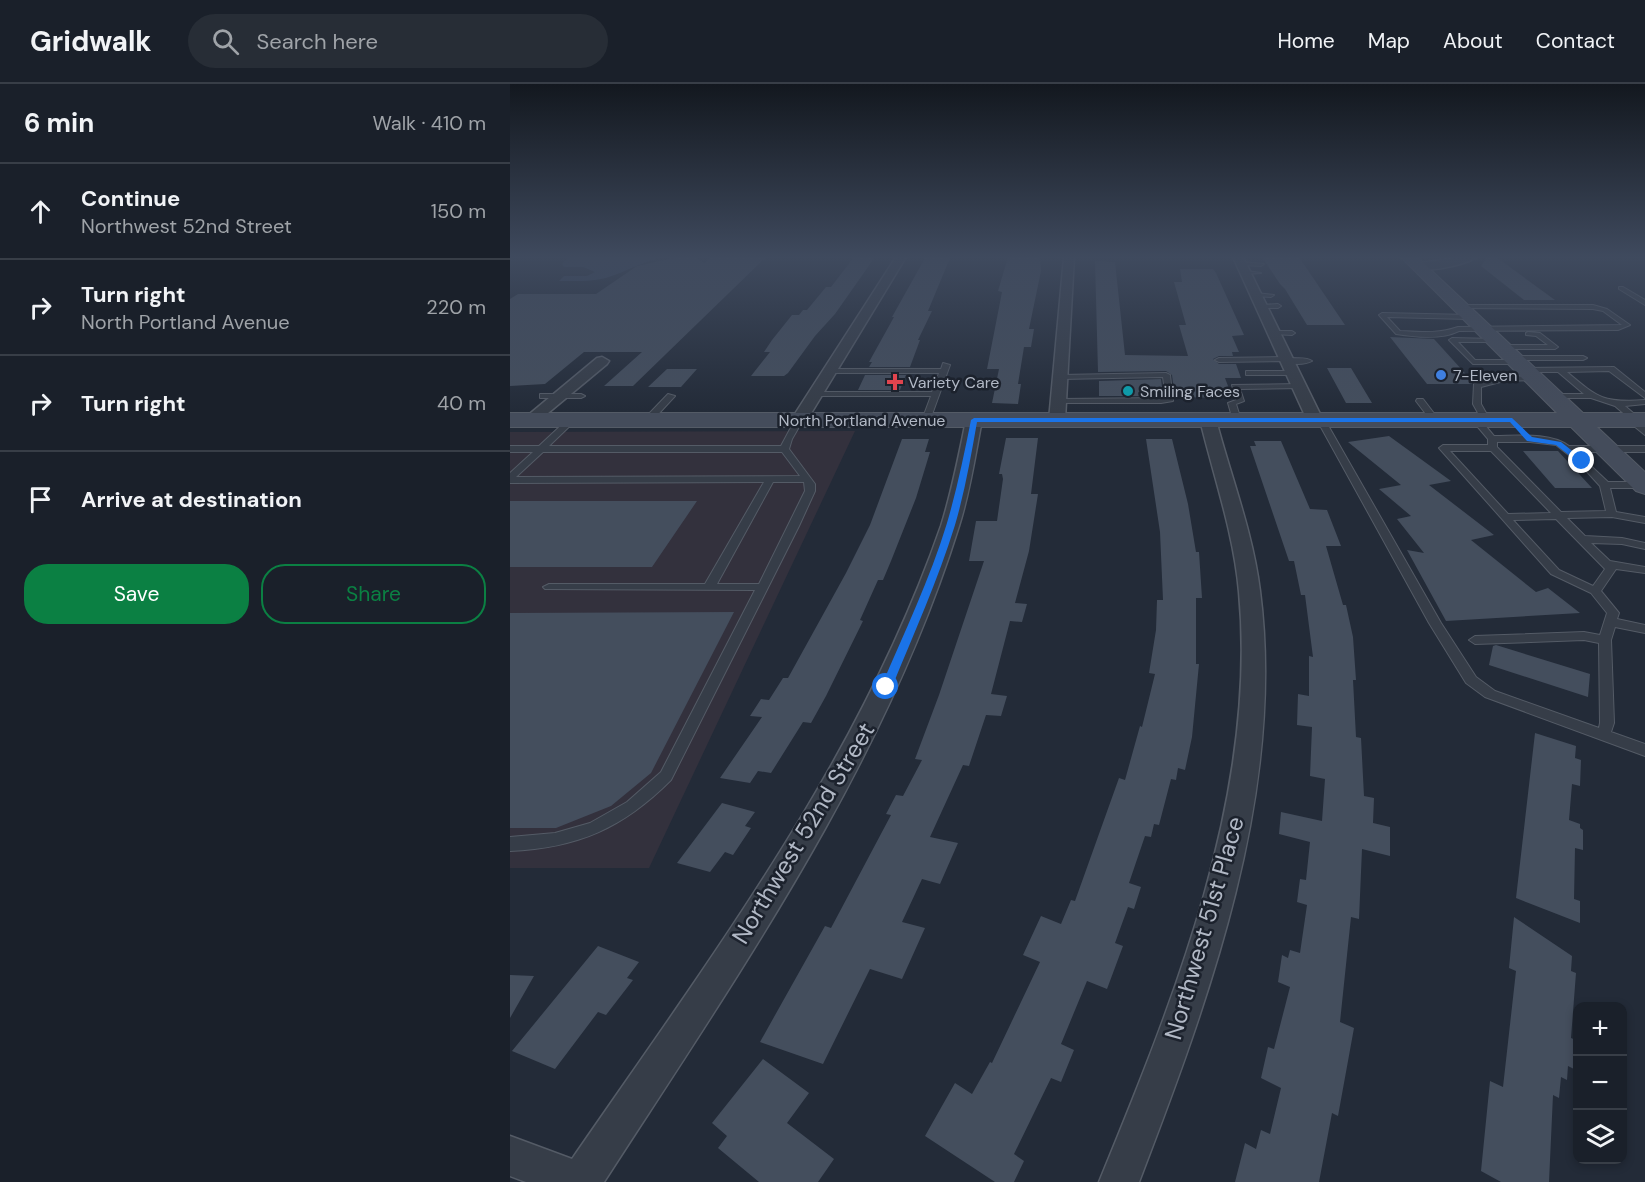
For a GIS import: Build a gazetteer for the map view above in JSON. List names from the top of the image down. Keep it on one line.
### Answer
{"streets":{"main road":["North Portland Avenue"],"street":["Northwest 52nd Street","Northwest 51st Place"]},"crossings":[["North Portland Avenue","Northwest 52nd Street"],["North Portland Avenue","Northwest 51st Place"]],"places":{"other":["7-Eleven","Smiling Faces"],"health":["Variety Care"]},"page":{"header":"Gridwalk","search":"Search here","nav":["Home","Map","About","Contact"],"heading":["6 min","Walk · 410 m"],"list":[["Continue","Northwest 52nd Street","150 m"],["Turn right","North Portland Avenue","220 m"],["Turn right","40 m"],"Arrive at destination"],"buttons":["Save","Share"],"map_buttons":["+","−"]}}
